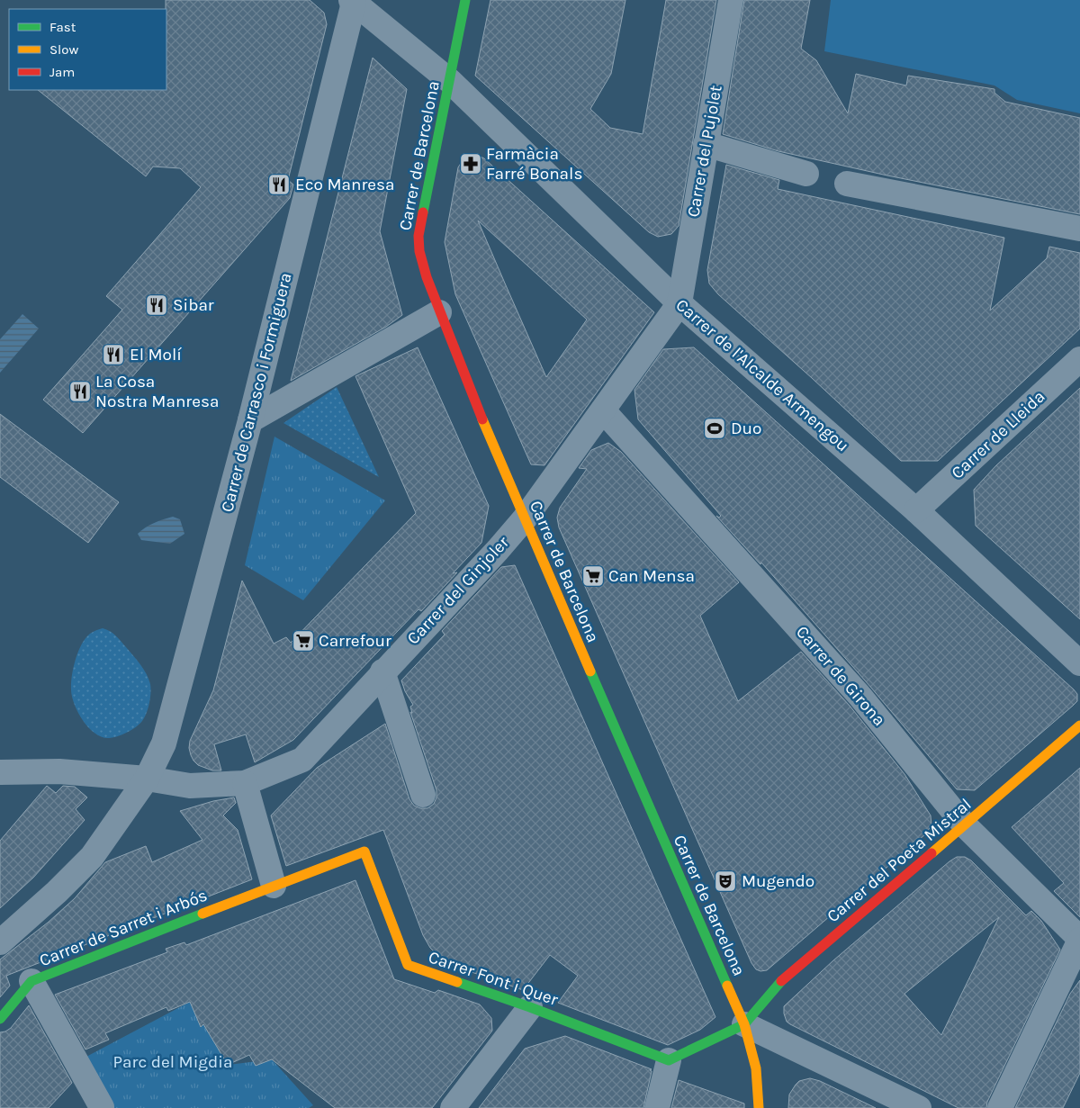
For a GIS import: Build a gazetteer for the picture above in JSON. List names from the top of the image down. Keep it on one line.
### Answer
{"streets":{"street":["Carrer del Pujolet","Carrer de Barcelona","Carrer de l'Alcalde Armengou","Carrer de Carrasco i Formiguera","Carrer de Lleida","Carrer del Ginjoler","Carrer de Girona","Carrer del Poeta Mistral","Carrer de Sarret i Arbós","Carrer Font i Quer"]},"crossings":[["Carrer del Pujolet","Carrer de l'Alcalde Armengou"],["Carrer del Pujolet","Carrer del Ginjoler"],["Carrer de Barcelona","Carrer de l'Alcalde Armengou"],["Carrer de Barcelona","Carrer del Ginjoler"],["Carrer de Barcelona","Carrer del Poeta Mistral"],["Carrer de l'Alcalde Armengou","Carrer de Carrasco i Formiguera"],["Carrer de l'Alcalde Armengou","Carrer de Lleida"],["Carrer de l'Alcalde Armengou","Carrer del Ginjoler"],["Carrer de Carrasco i Formiguera","Carrer del Ginjoler"],["Carrer del Ginjoler","Carrer de Girona"],["Carrer de Girona","Carrer del Poeta Mistral"],["Carrer de Sarret i Arbós","Carrer Font i Quer"]],"parks":["Parc del Migdia"],"places":{"pharmacy":["Farmàcia Farré Bonals"],"restaurant":["Eco Manresa","Sibar","El Molí","La Cosa Nostra Manresa"],"sports":["Duo"],"supermarket":["Can Mensa","Carrefour"],"theatre":["Mugendo"]},"legend":["Fast","Slow","Jam"]}
